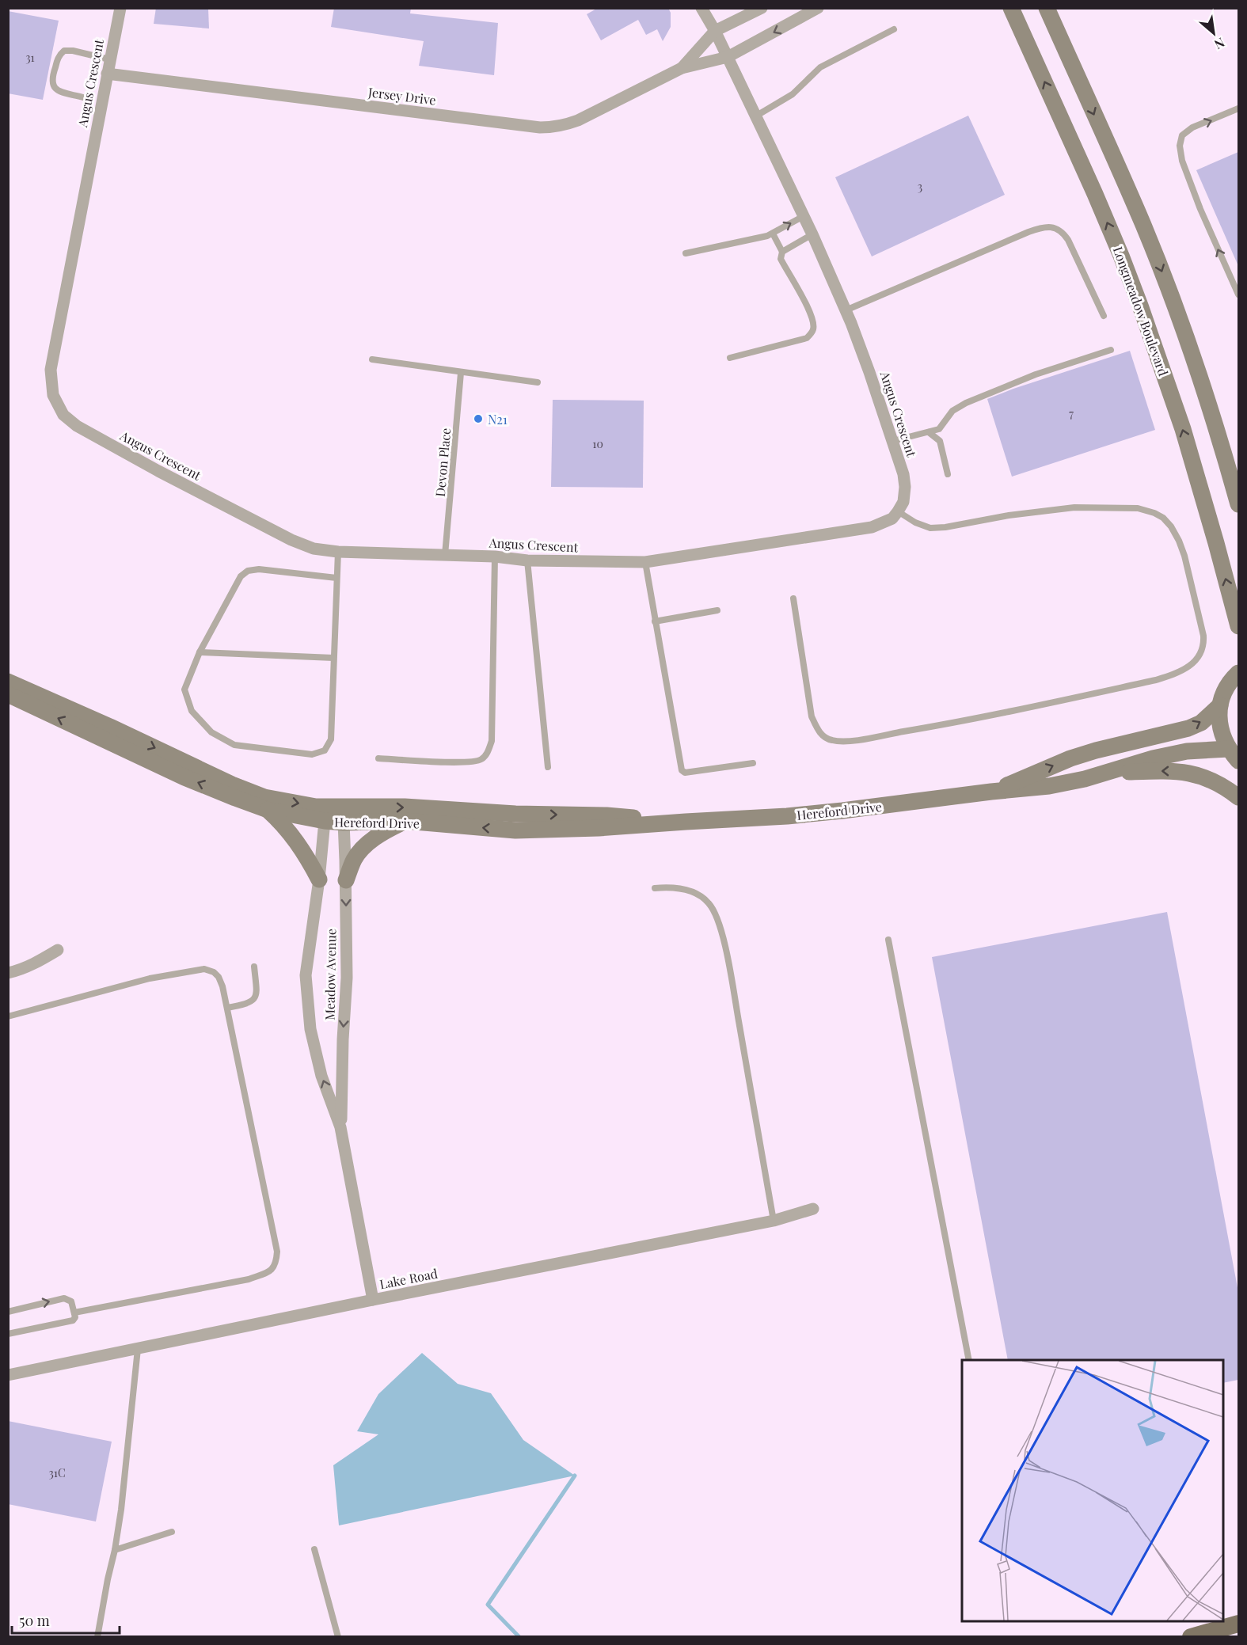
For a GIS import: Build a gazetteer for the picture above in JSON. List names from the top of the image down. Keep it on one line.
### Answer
{"streets":{"street":["Angus Crescent","Jersey Drive","Longmeadow Boulevard","Hereford Drive","Meadow Avenue","Lake Road"],"lane":["Devon Place"]},"crossings":[["Angus Crescent","Jersey Drive"],["Angus Crescent","Devon Place"],["Hereford Drive","Meadow Avenue"],["Meadow Avenue","Lake Road"]],"places":["N21"],"house_numbers":["31","3","7","10","31C"],"scale_bar":"50 m","north":"bottom right"}
